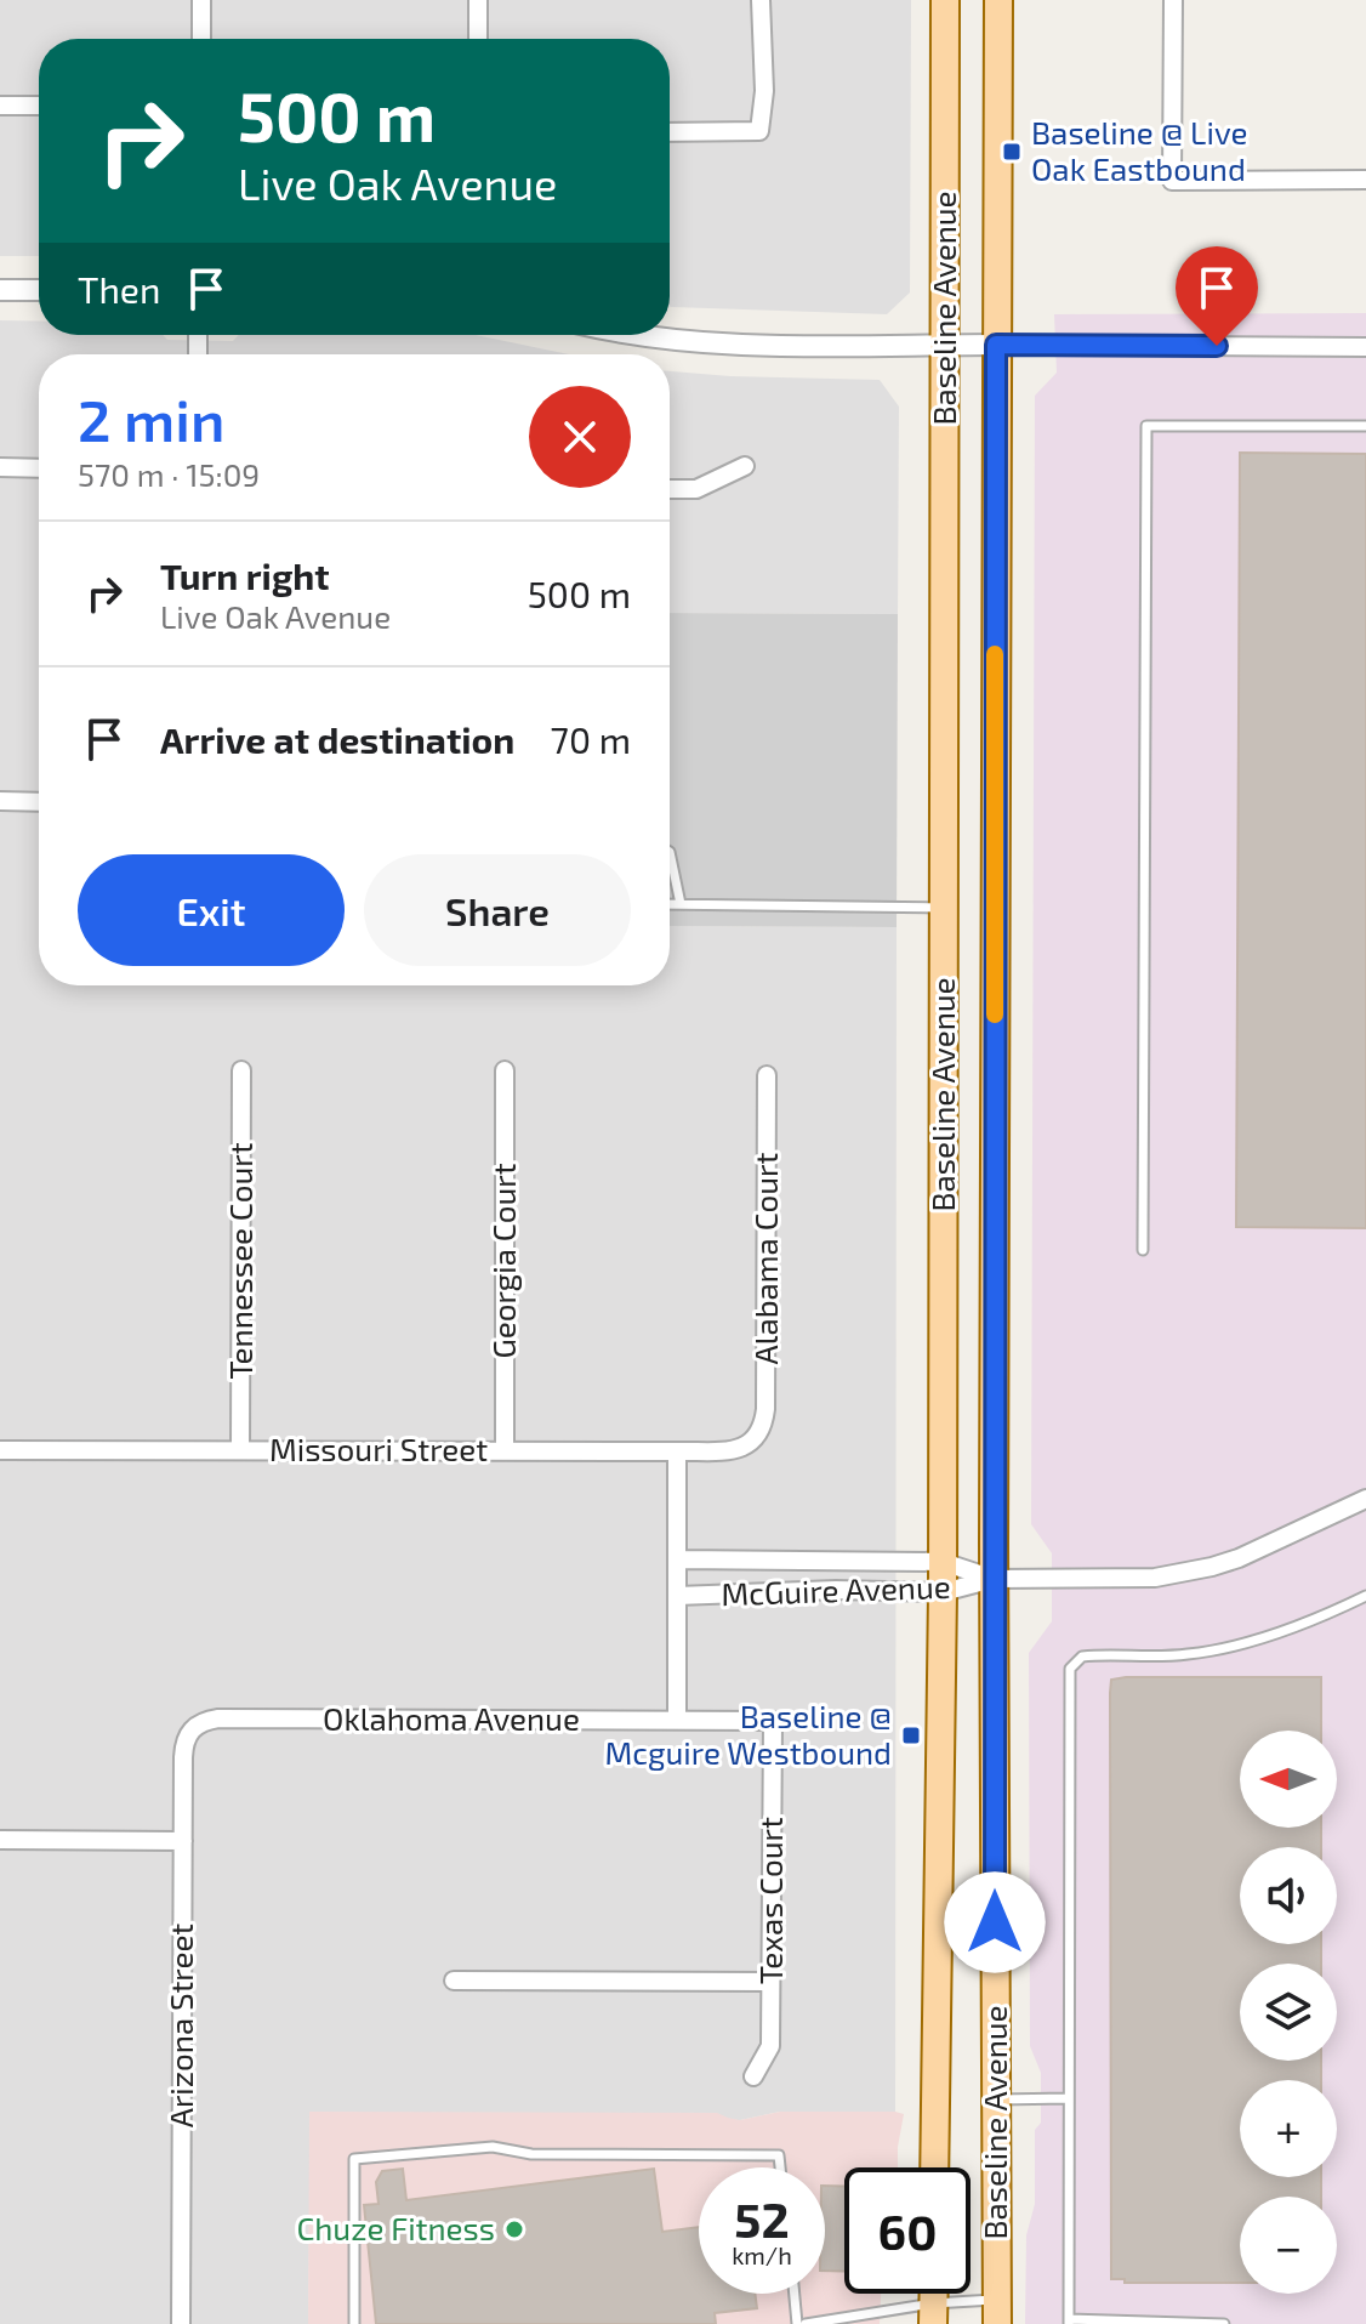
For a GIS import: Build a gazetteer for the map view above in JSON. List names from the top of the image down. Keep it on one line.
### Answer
{"streets":{"main road":["Baseline Avenue"],"street":["Alabama Court","Tennessee Court","Georgia Court","Missouri Street","McGuire Avenue","Oklahoma Avenue","Texas Court","Arizona Street"]},"crossings":[["Baseline Avenue","McGuire Avenue"],["Alabama Court","Missouri Street"],["Tennessee Court","Missouri Street"],["Georgia Court","Missouri Street"],["Oklahoma Avenue","Texas Court"],["Oklahoma Avenue","Arizona Street"]],"places":{"transit":["Baseline @ Live Oak Eastbound","Baseline @ Mcguire Westbound"],"other":["Chuze Fitness"]},"north":"left","page":{"turn":["500 m","Live Oak Avenue"],"then":"Then","heading":["2 min","570 m · 15:09"],"list":[{"name":"Turn right","note":"Live Oak Avenue","value":"500 m"},{"name":"Arrive at destination","value":"70 m"}],"buttons":["Exit","Share"],"map_buttons":["+","−"],"speed":"52 km/h","limit":"60"}}
